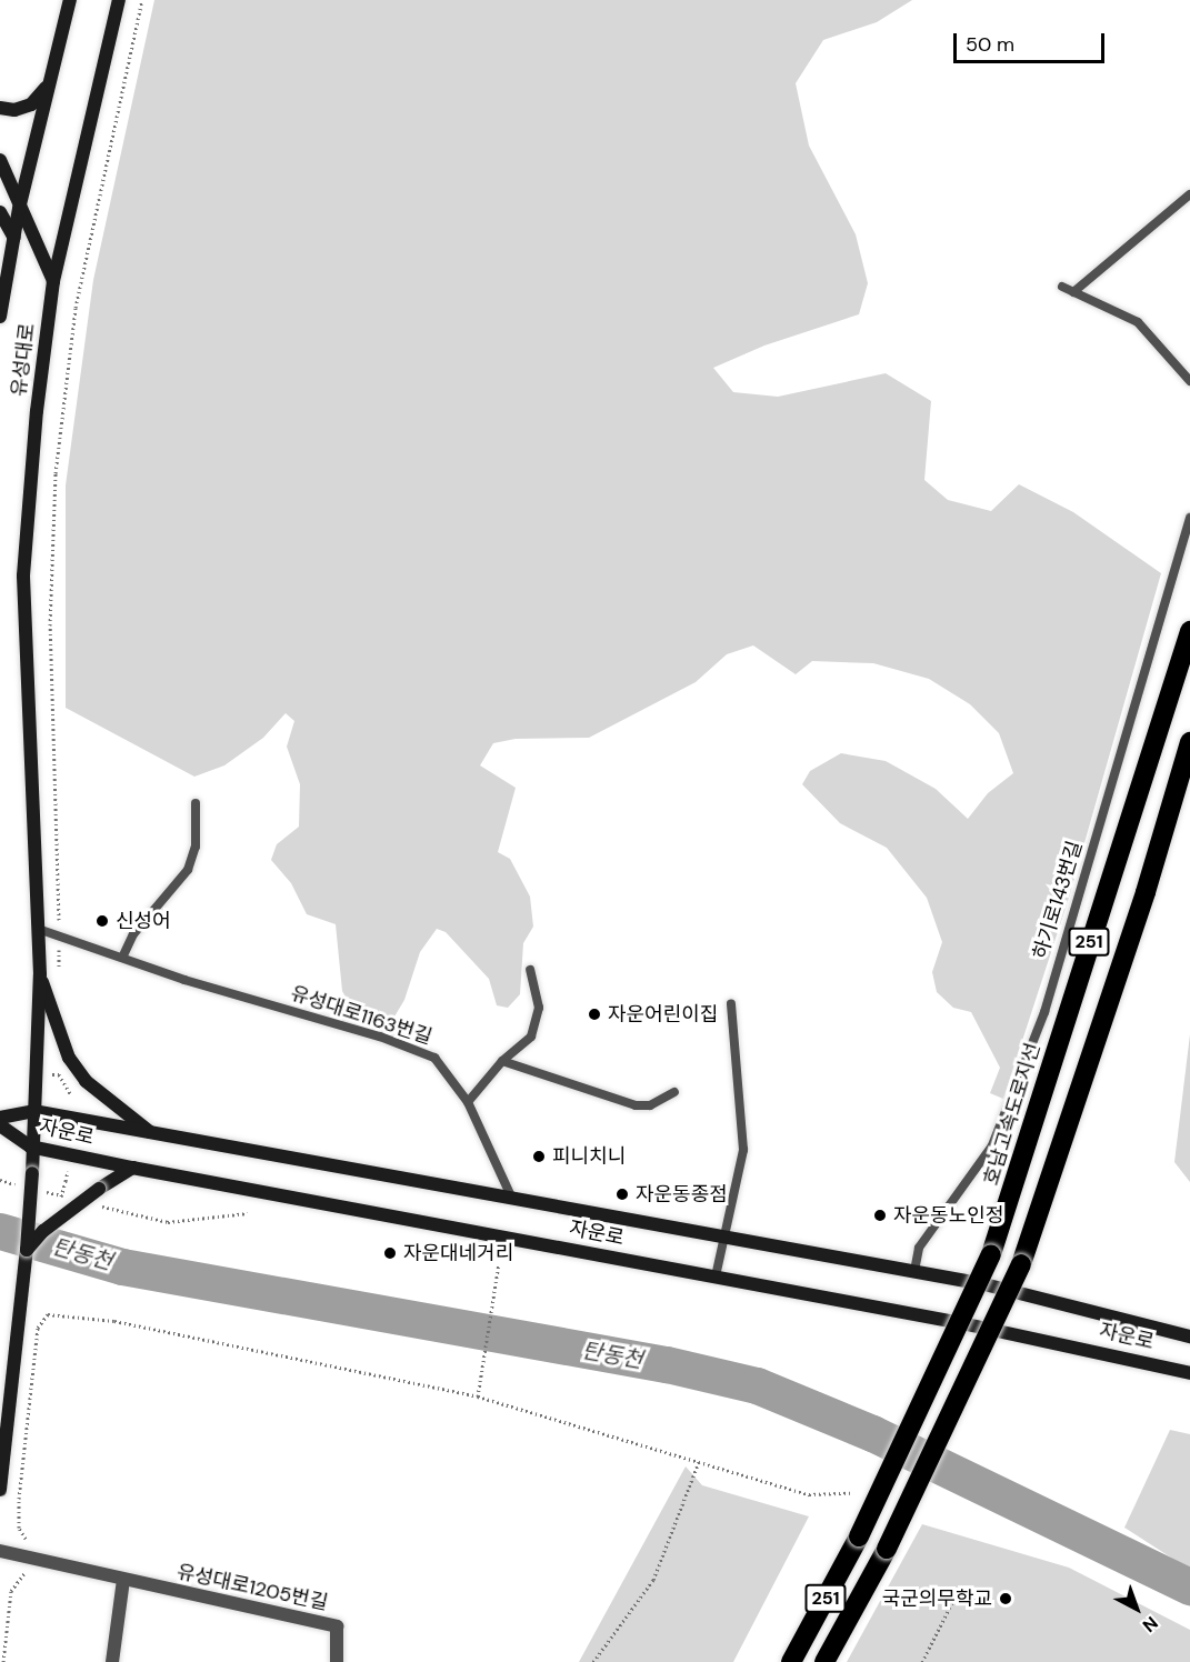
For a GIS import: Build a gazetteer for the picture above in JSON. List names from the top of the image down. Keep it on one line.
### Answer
{"streets":{"highway":["251","호남고속도로지선"],"street":["유성대로","자운로","유성대로1205번길"],"lane":["하기로143번길","유성대로1163번길"]},"crossings":[["유성대로","유성대로1163번길"],["유성대로","자운로"],["하기로143번길","자운로"],["유성대로1163번길","자운로"]],"water":["탄동천"],"places":["신성어","자운어린이집","피니치니","자운동종점","자운동노인정","자운대네거리","국군의무학교"],"scale_bar":"50 m","north":"bottom right"}
